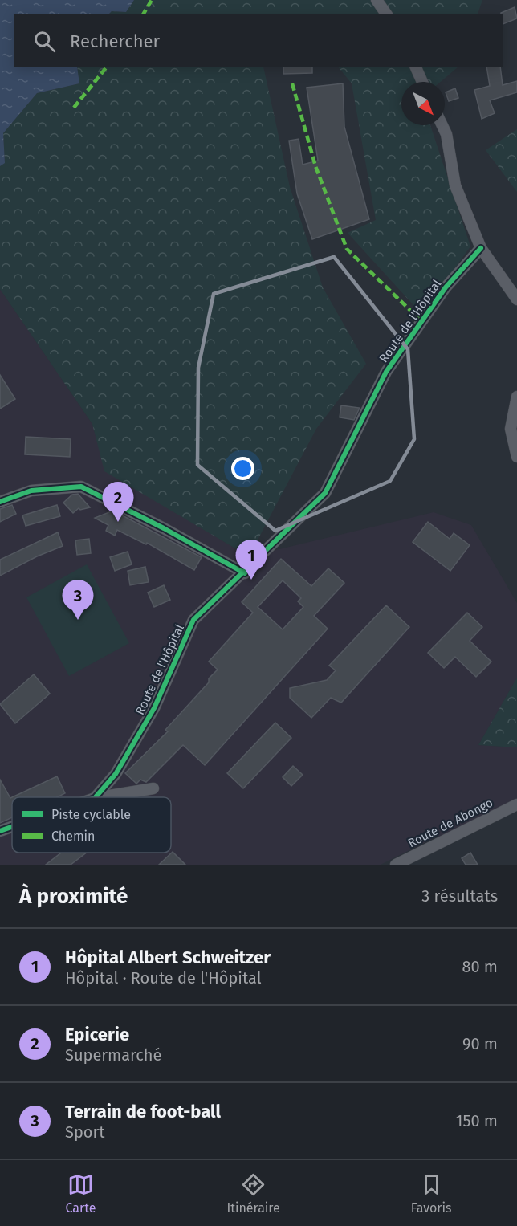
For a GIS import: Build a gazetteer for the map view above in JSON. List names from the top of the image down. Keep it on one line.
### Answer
{"streets":{"street":["Route de l'Hôpital","Route de Abongo"]},"legend":["Piste cyclable","Chemin"],"north":"bottom right","page":{"search":"Rechercher","pins":["2","1","3"],"heading":["À proximité","3 résultats"],"list":[{"mark":"1","name":"Hôpital Albert Schweitzer","note":"Hôpital · Route de l'Hôpital","value":"80 m"},{"mark":"2","name":"Epicerie","note":"Supermarché","value":"90 m"},{"mark":"3","name":"Terrain de foot-ball","note":"Sport","value":"150 m"}],"nav":["Carte","Itinéraire","Favoris"]}}
